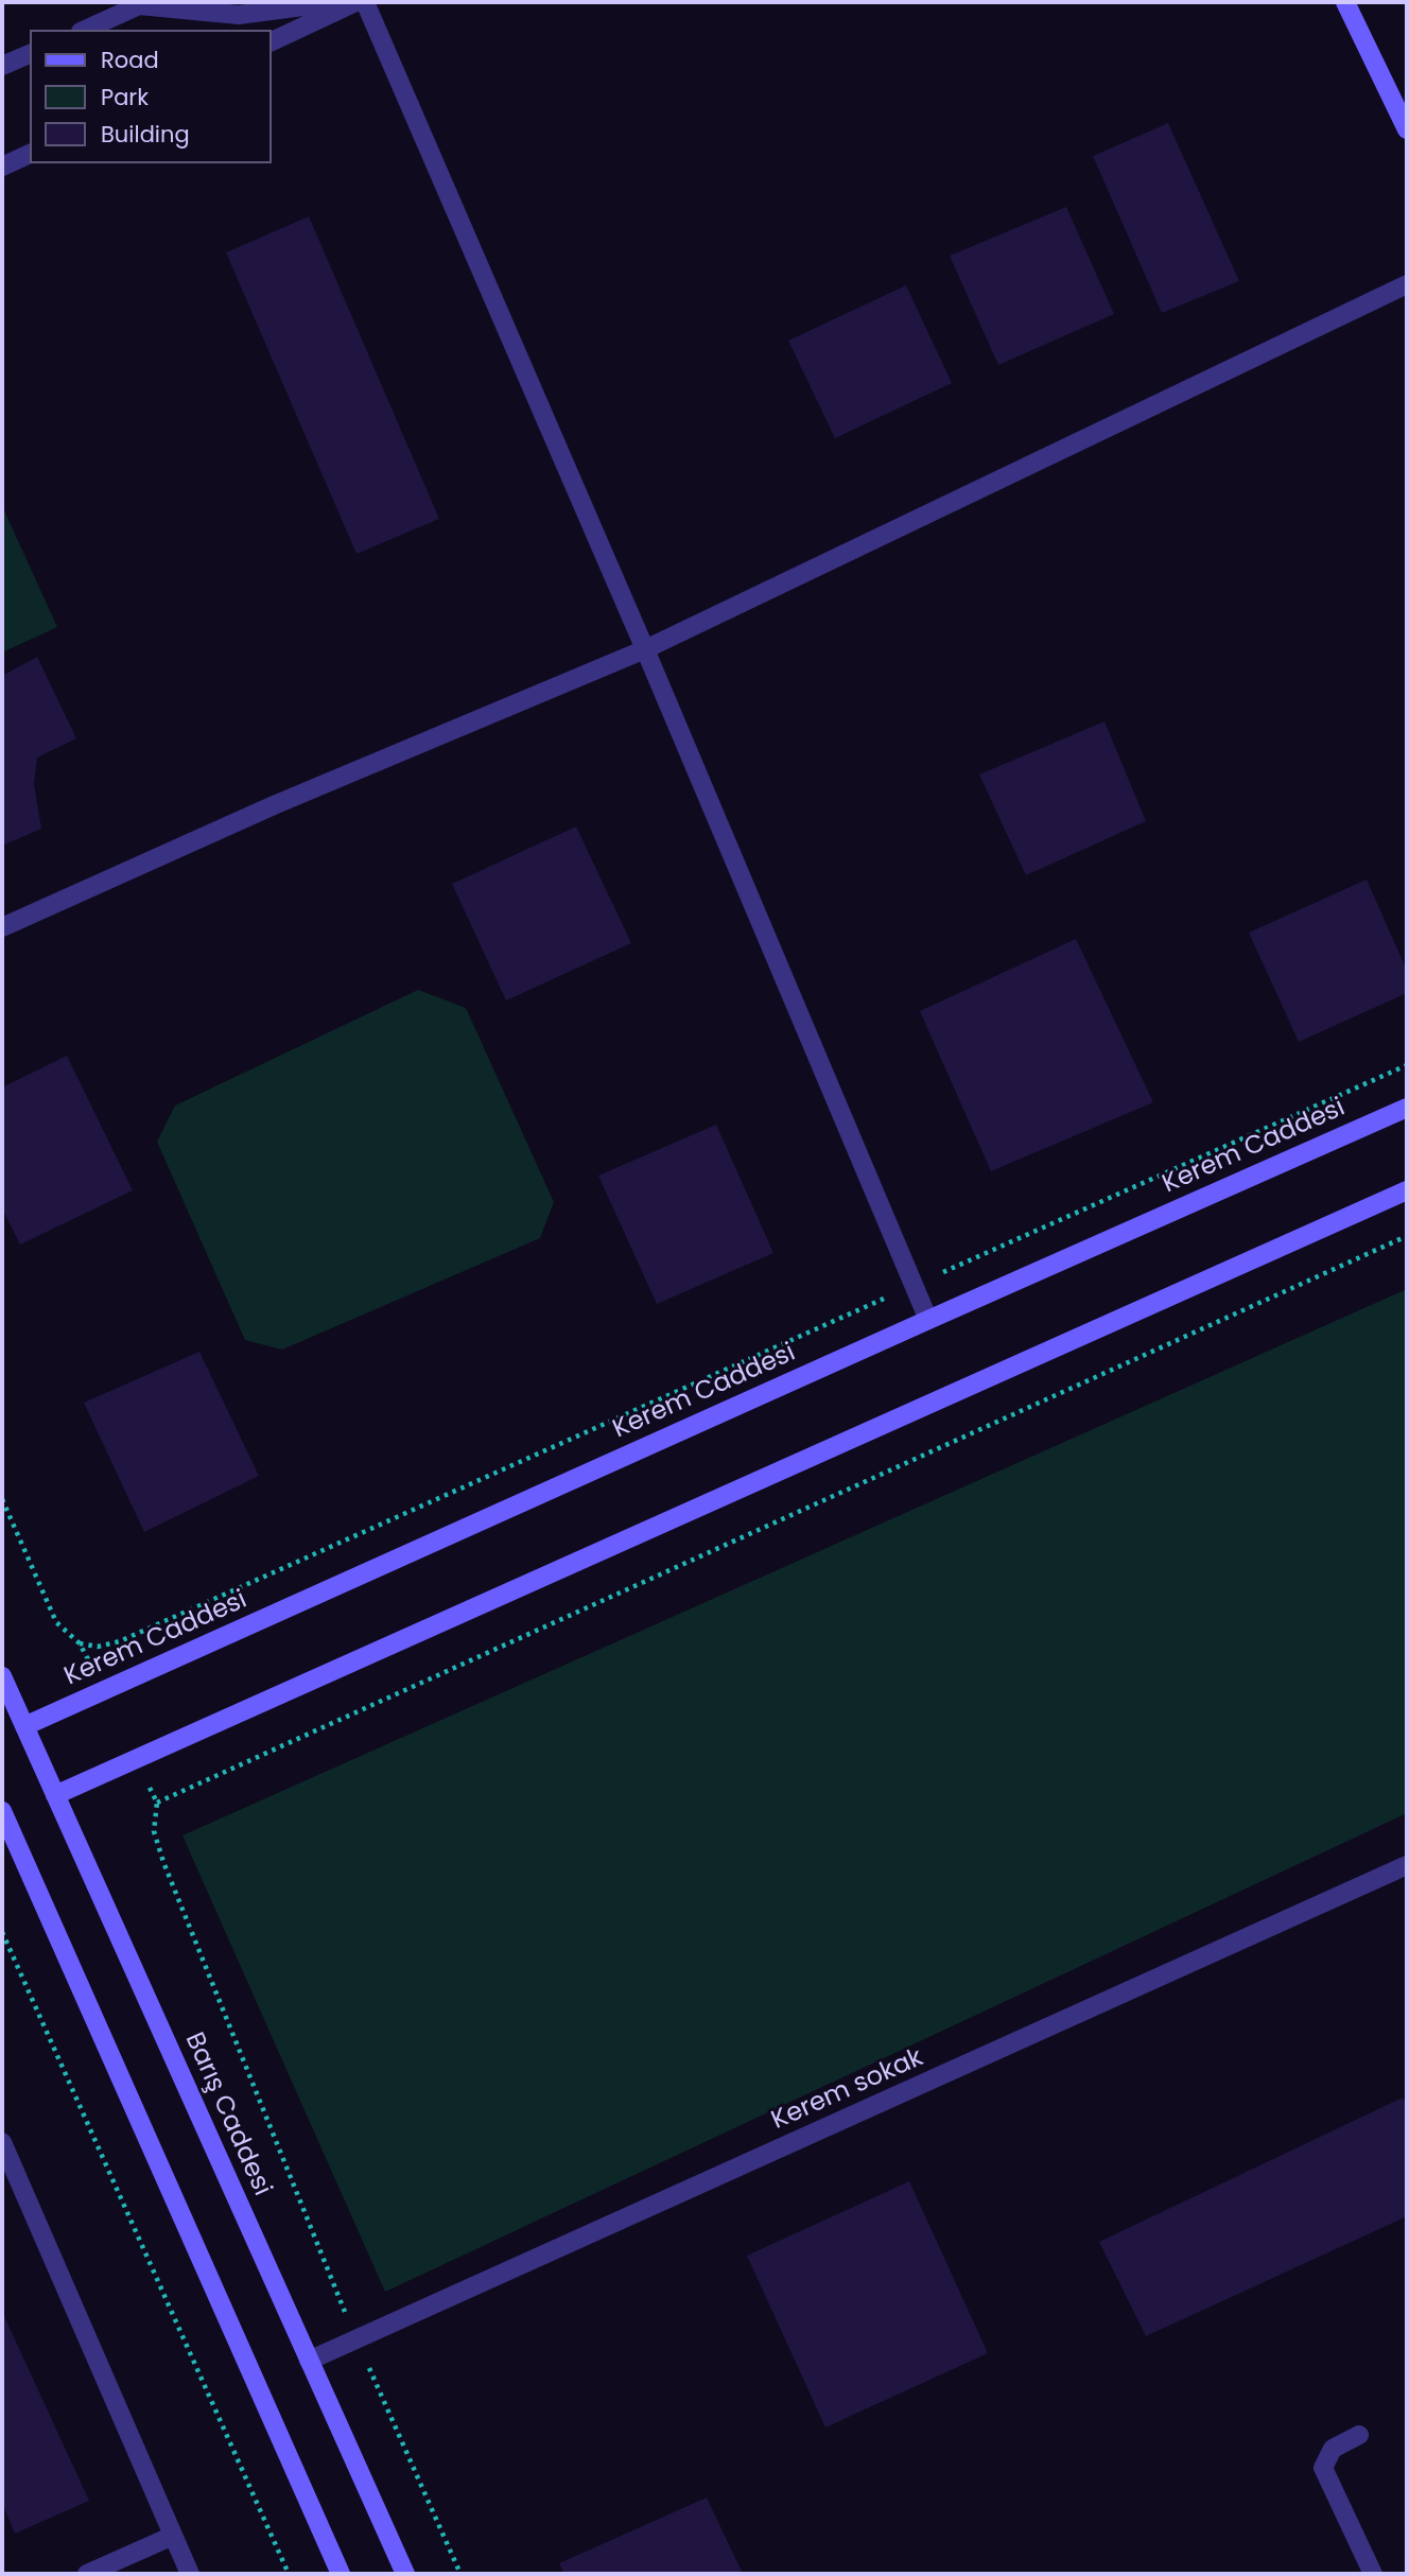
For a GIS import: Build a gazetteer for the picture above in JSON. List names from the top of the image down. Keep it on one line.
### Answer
{"streets":{"street":["Kerem Caddesi","Kerem sokak","Barış Caddesi"]},"crossings":[["Kerem Caddesi","Barış Caddesi"],["Kerem sokak","Barış Caddesi"]],"legend":["Road","Park","Building"]}
